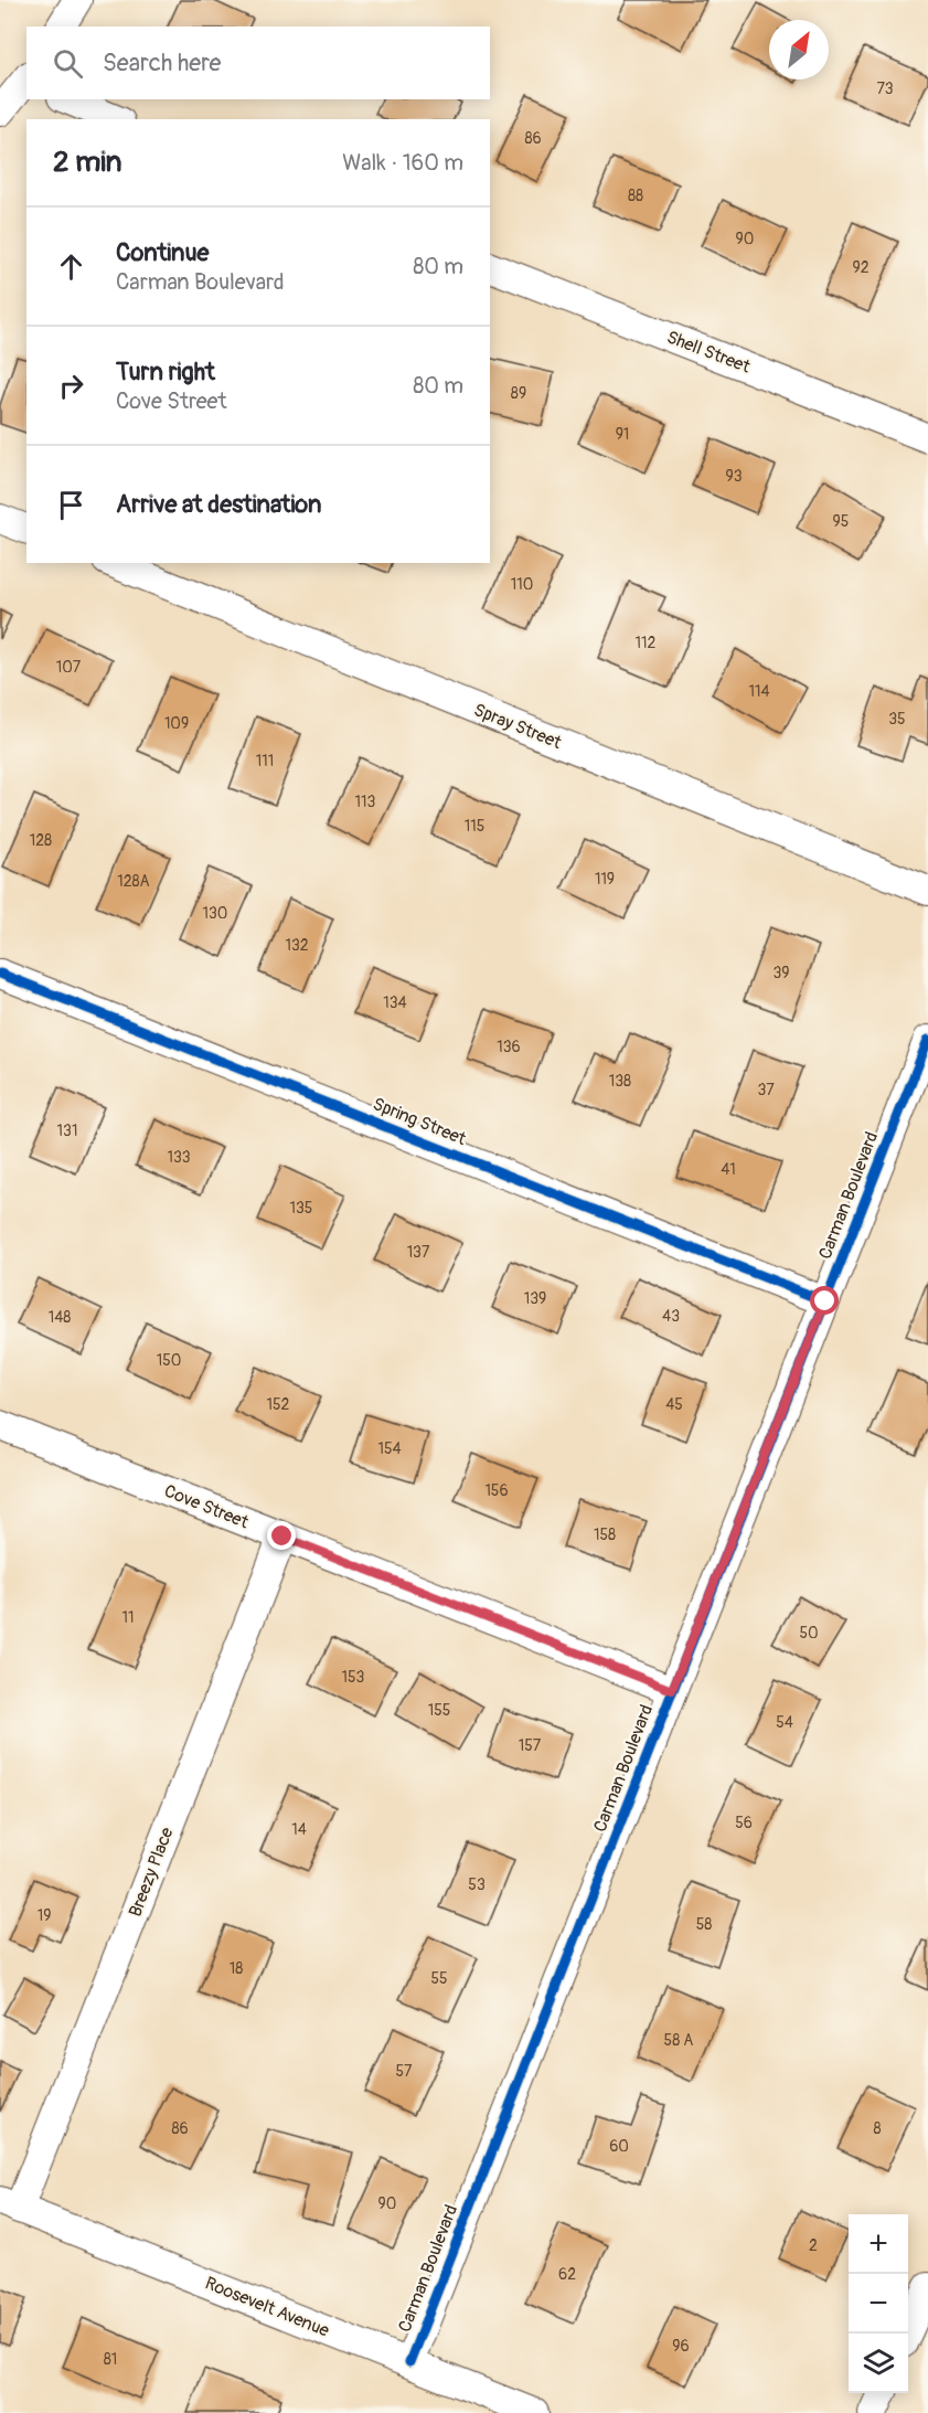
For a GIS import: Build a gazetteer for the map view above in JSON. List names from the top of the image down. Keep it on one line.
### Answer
{"streets":{"street":["Shell Street","Spray Street","Spring Street","Carman Boulevard","Cove Street","Breezy Place","Roosevelt Avenue"]},"crossings":[["Spring Street","Carman Boulevard"],["Carman Boulevard","Cove Street"],["Carman Boulevard","Roosevelt Avenue"],["Cove Street","Breezy Place"],["Breezy Place","Roosevelt Avenue"]],"house_numbers":["73","86","88","90","92","89","91","93","95","110","112","107","114","35","109","111","113","115","128","119","128A","130","132","39","134","136","138","37","131","133","41","135","137","139","43","148","150","152","45","154","156","158","11","50","153","155","54","157","56","14","53","19","58","18","55","58 A","57","86","8","60","90","2","62","96","81"],"north":"top right","page":{"search":"Search here","heading":["2 min","Walk · 160 m"],"list":[["Continue","Carman Boulevard","80 m"],["Turn right","Cove Street","80 m"],"Arrive at destination"],"map_buttons":["+","−"]}}
